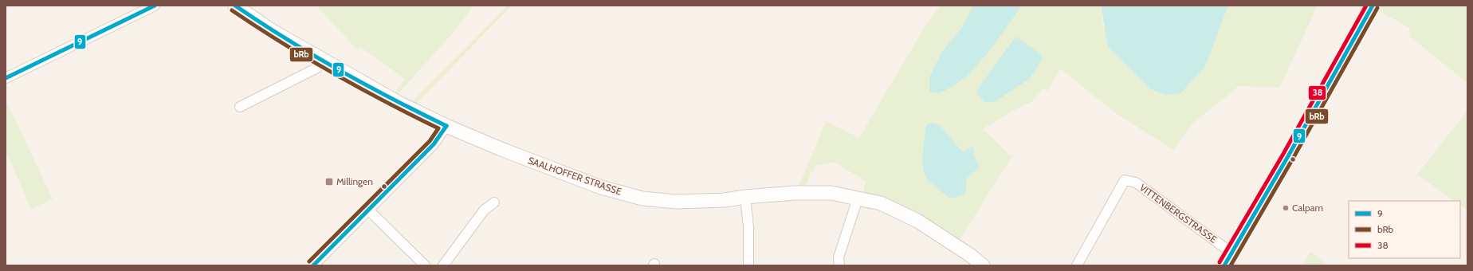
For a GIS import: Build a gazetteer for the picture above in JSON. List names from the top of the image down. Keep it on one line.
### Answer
{"streets":{"street":["SAALHOFFER STRASSE","VITTENBERGSTRASSE"]},"places":{"transit":["Millingen"],"other":["Calpam"]},"lines":["transit line 9","transit line 38","transit line bRb"],"legend":["9","bRb","38"]}
